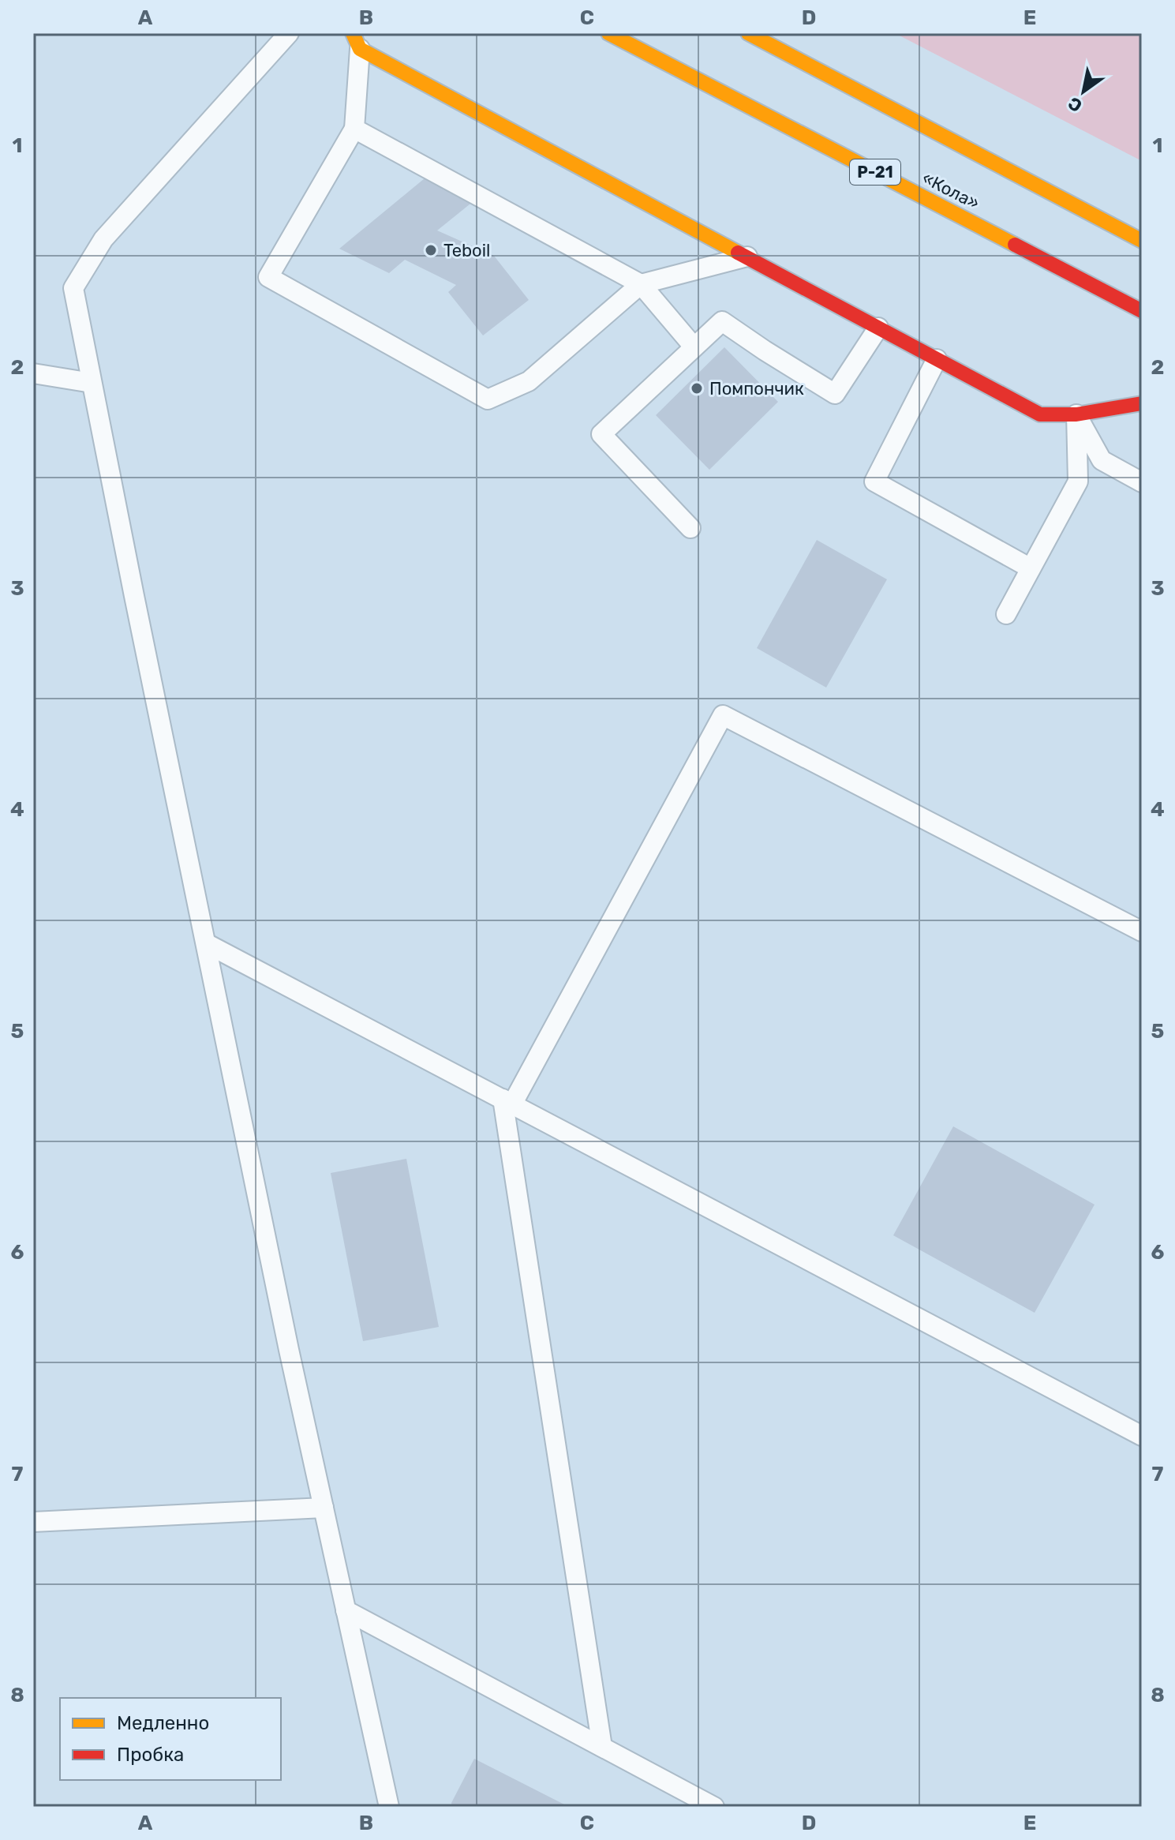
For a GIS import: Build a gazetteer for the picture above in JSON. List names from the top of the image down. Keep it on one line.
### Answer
{"streets":{"main road":["Р-21","«Кола»"]},"places":["Teboil","Помпончик"],"legend":["Медленно","Пробка"],"north":"bottom left","grid":{"columns":["A","B","C","D","E"],"rows":["1","2","3","4","5","6","7","8"]}}
